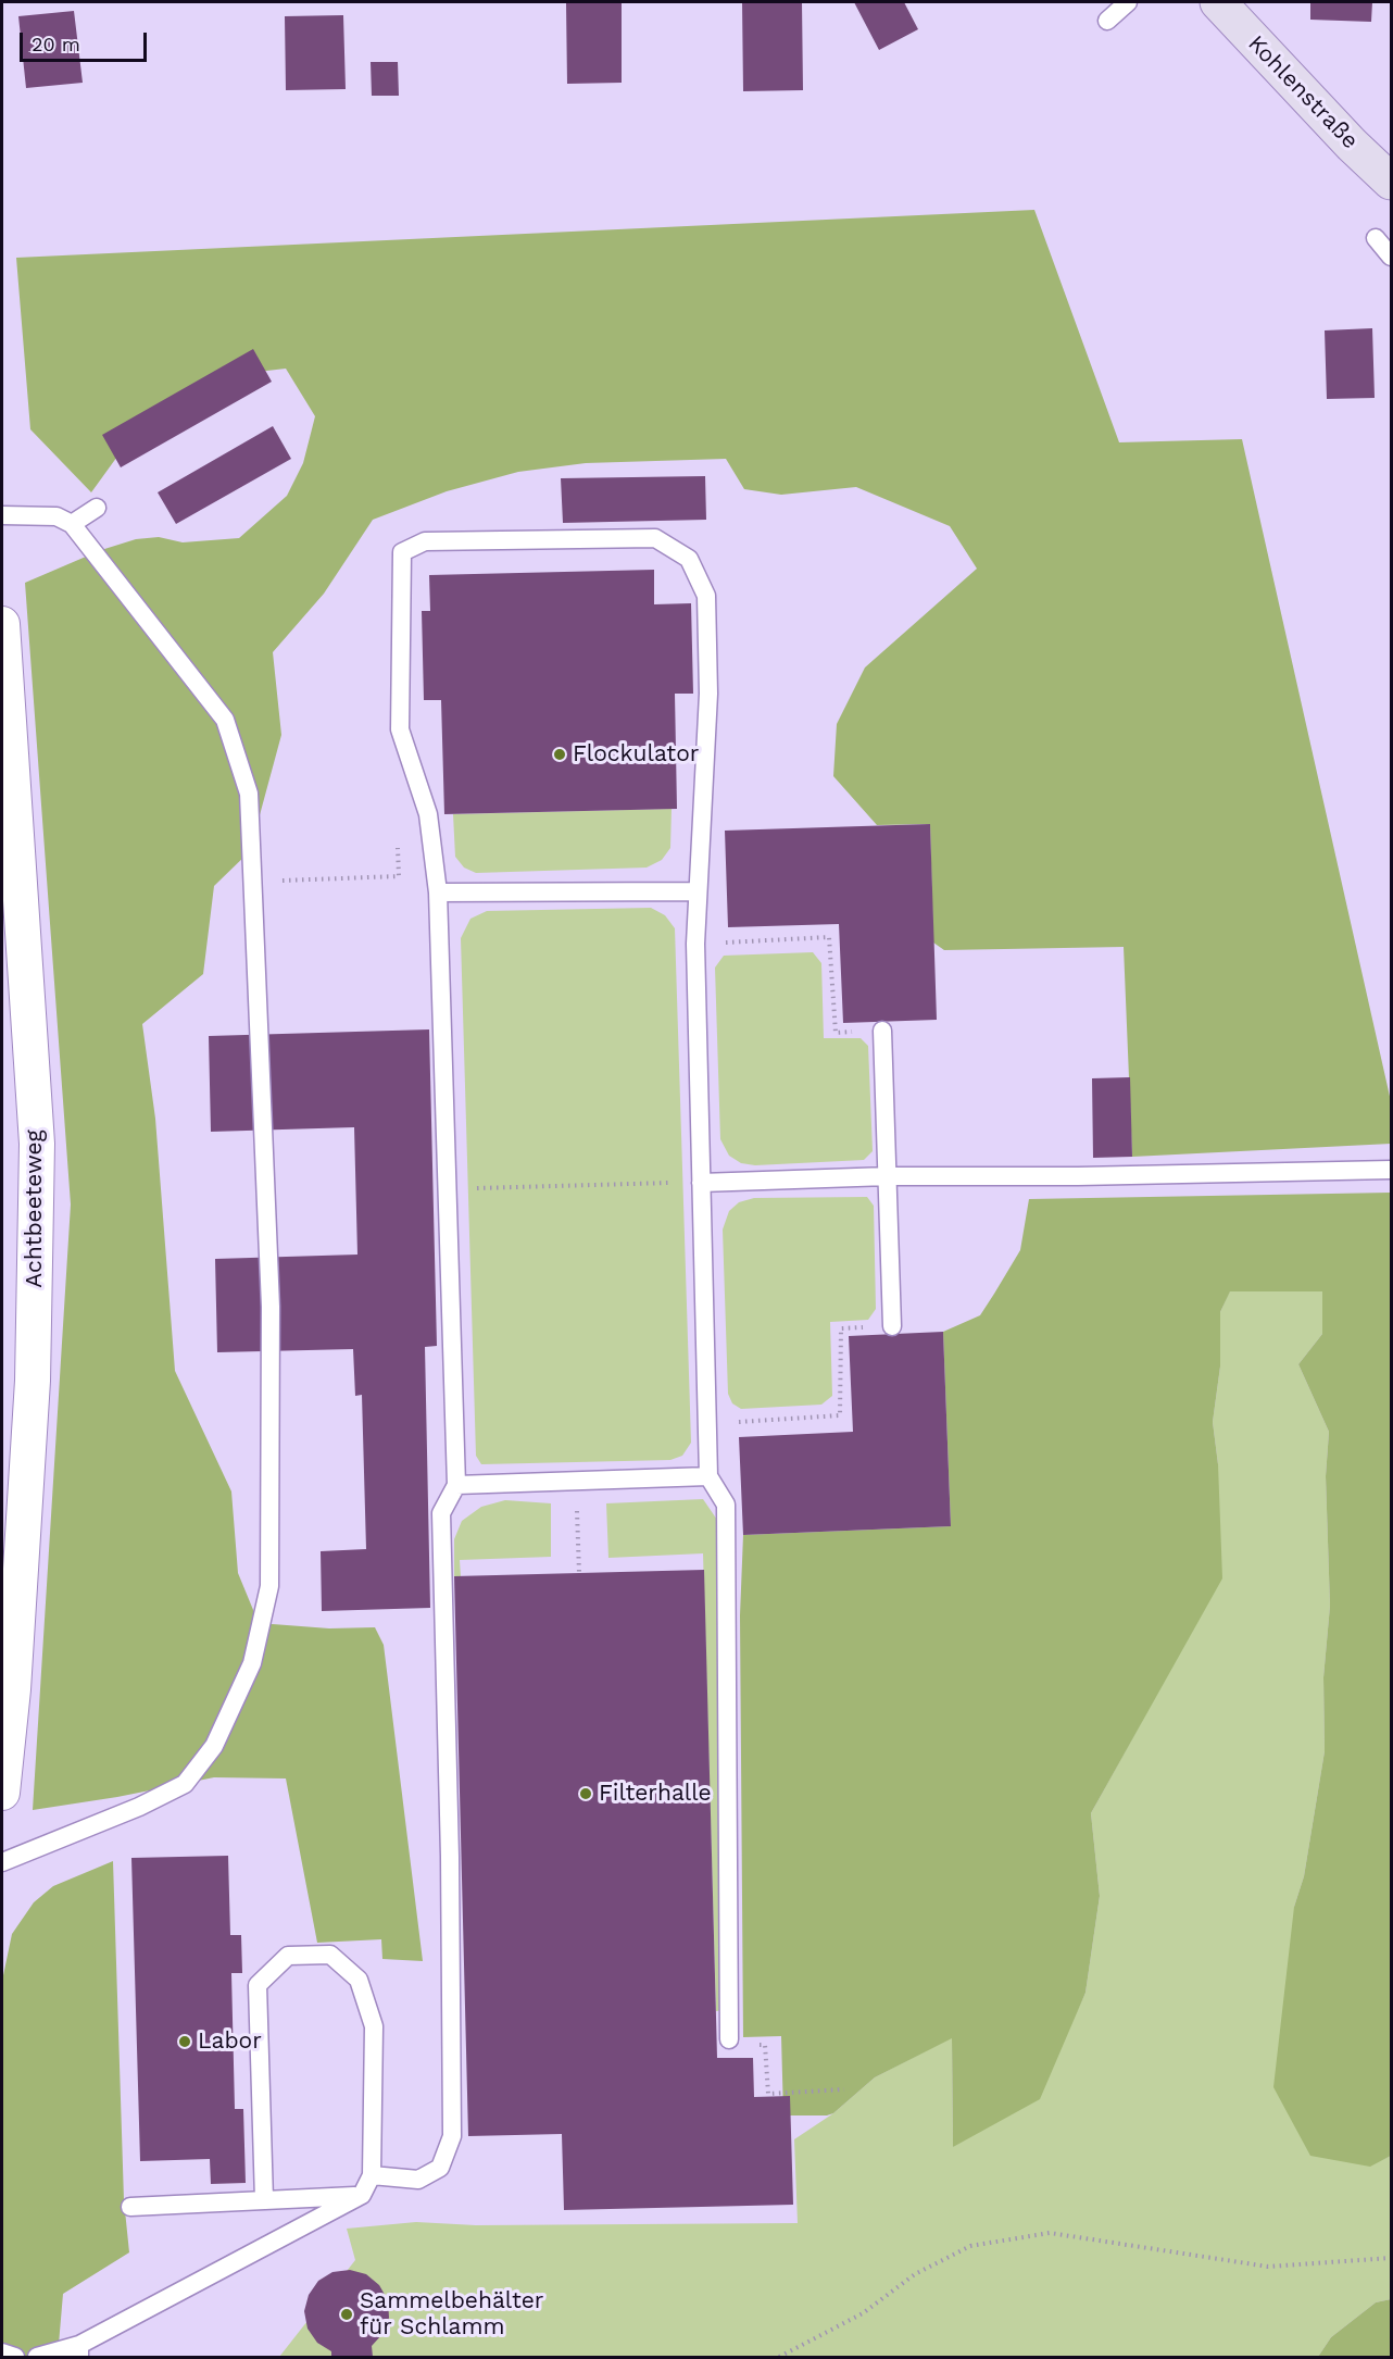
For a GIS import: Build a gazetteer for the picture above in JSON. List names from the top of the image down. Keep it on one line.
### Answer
{"streets":{"street":["Kohlenstraße","Achtbeeteweg"]},"places":["Flockulator","Filterhalle","Labor","Sammelbehälter für Schlamm"],"scale_bar":"20 m"}
